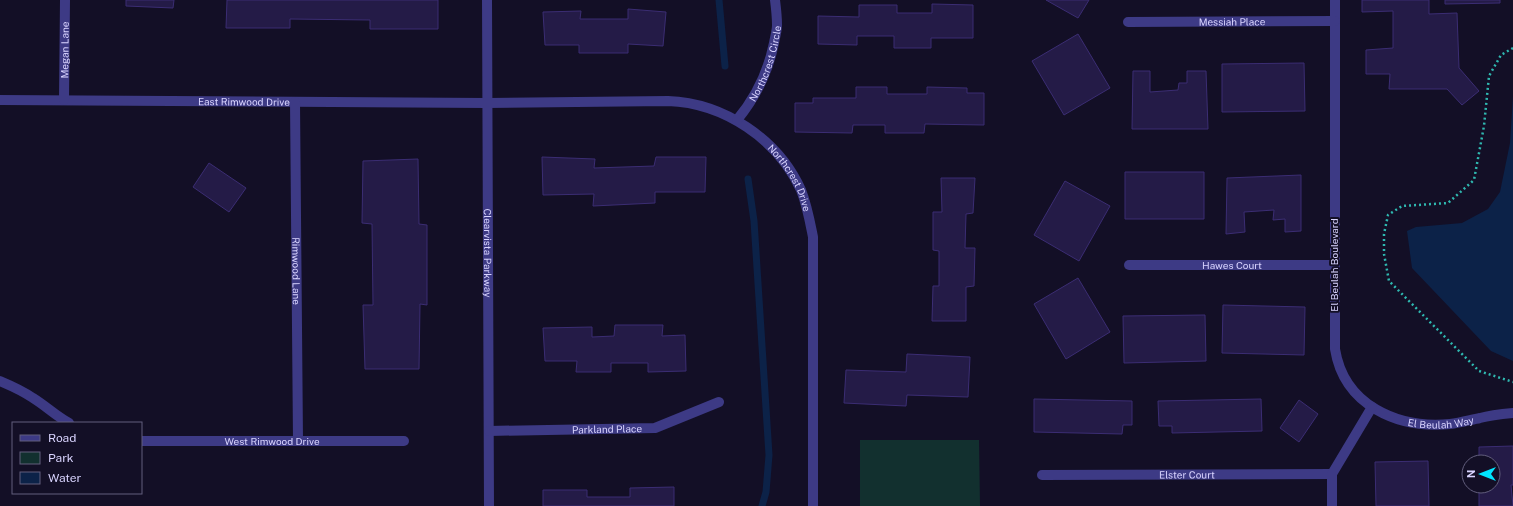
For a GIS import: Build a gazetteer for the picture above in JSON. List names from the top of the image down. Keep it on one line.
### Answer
{"streets":{"street":["Messiah Place","Megan Lane","Northcrest Circle","East Rimwood Drive","Northcrest Drive","Clearvista Parkway","Hawes Court","El Beulah Boulevard","Rimwood Lane","El Beulah Way","Parkland Place","West Rimwood Drive","Elster Court"]},"crossings":[["Messiah Place","El Beulah Boulevard"],["Megan Lane","East Rimwood Drive"],["Northcrest Circle","Northcrest Drive"],["East Rimwood Drive","Northcrest Drive"],["East Rimwood Drive","Clearvista Parkway"],["East Rimwood Drive","Rimwood Lane"],["Northcrest Drive","Clearvista Parkway"],["Clearvista Parkway","Parkland Place"],["Hawes Court","El Beulah Boulevard"],["El Beulah Boulevard","El Beulah Way"],["Rimwood Lane","West Rimwood Drive"]],"legend":["Road","Park","Water"],"north":"left"}
